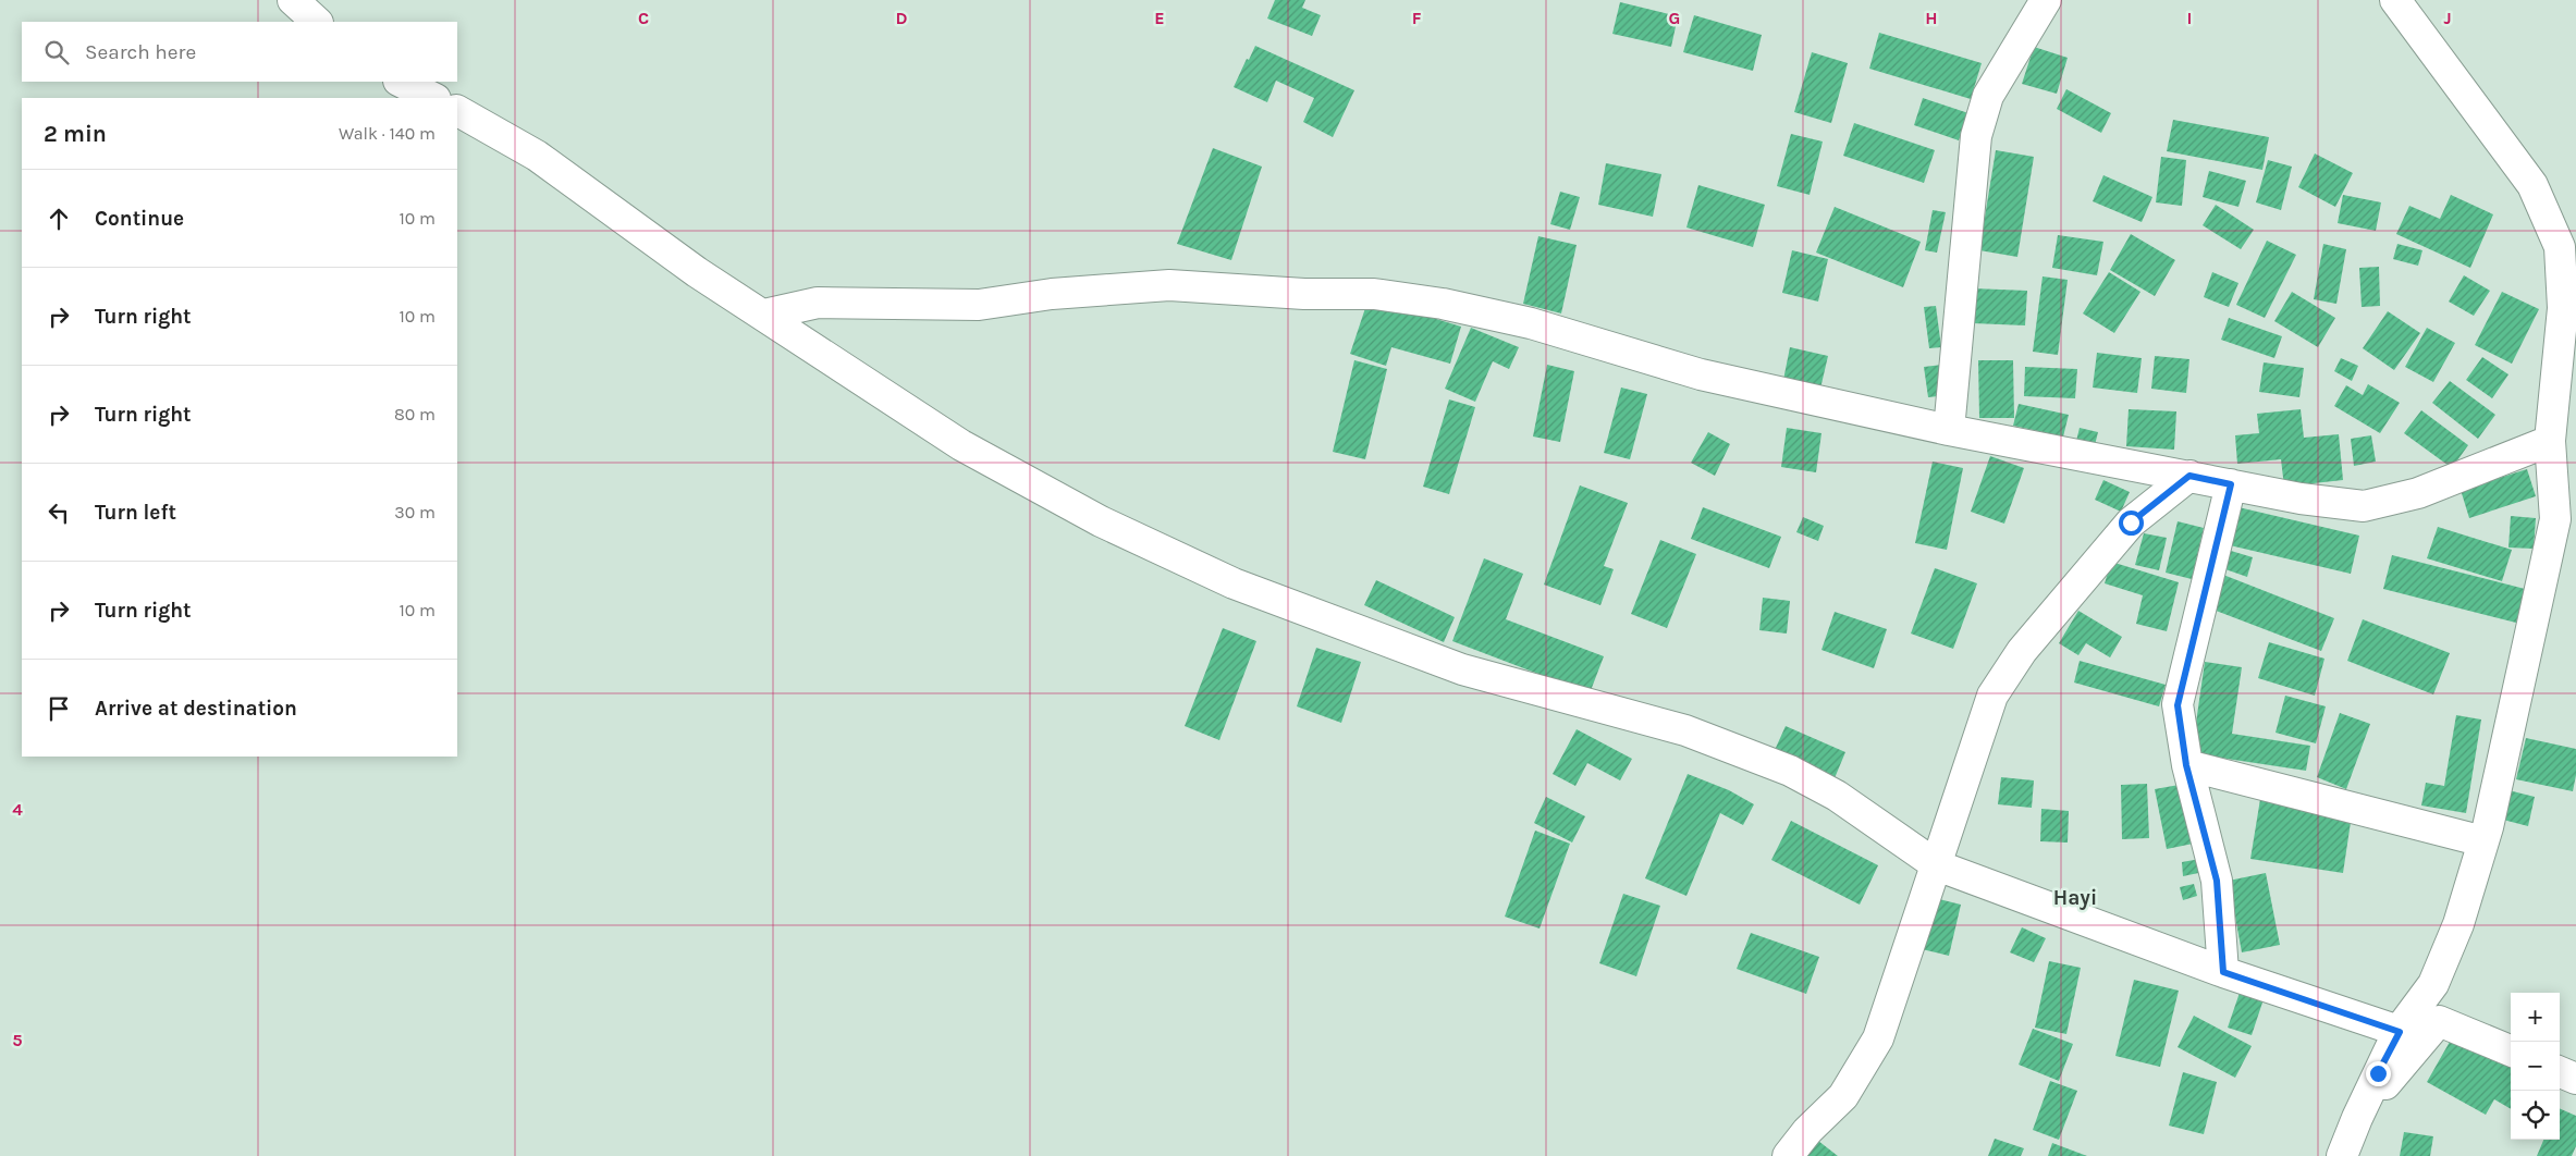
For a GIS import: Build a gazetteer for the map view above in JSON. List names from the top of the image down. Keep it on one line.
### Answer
{"districts":["Hayi"],"page":{"search":"Search here","heading":["2 min","Walk · 140 m"],"list":[["Continue","10 m"],["Turn right","10 m"],["Turn right","80 m"],["Turn left","30 m"],["Turn right","10 m"],"Arrive at destination"],"map_buttons":["+","−"]},"grid":{"columns":["C","D","E","F","G","H","I","J"],"rows":["4","5"]}}
